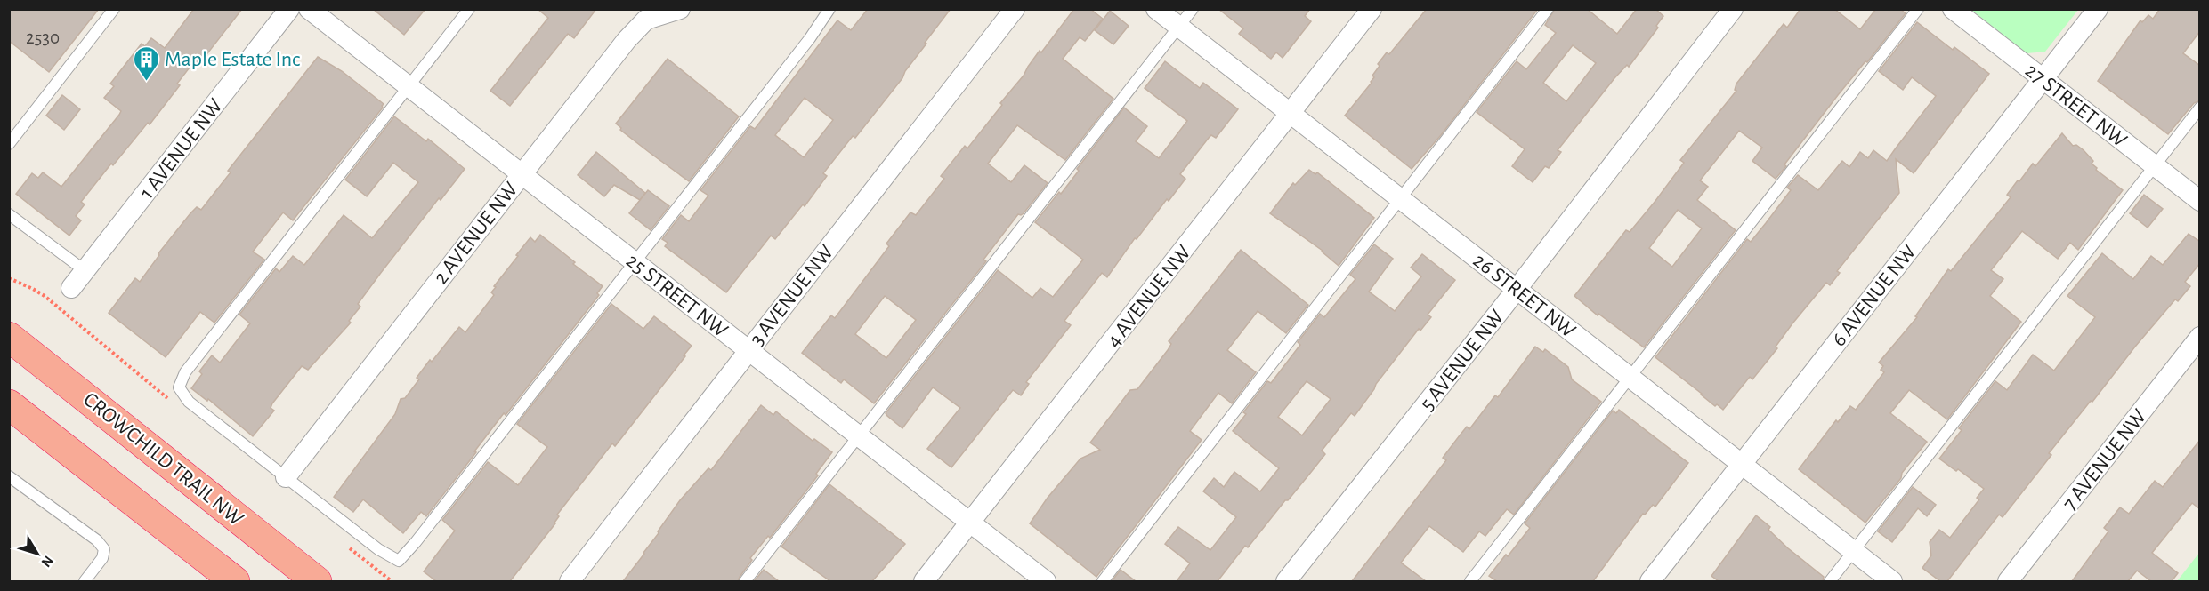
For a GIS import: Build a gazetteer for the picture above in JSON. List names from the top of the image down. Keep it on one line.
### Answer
{"streets":{"highway":["CROWCHILD TRAIL NW"],"street":["27 STREET NW","1 AVENUE NW","2 AVENUE NW","25 STREET NW","3 AVENUE NW","26 STREET NW","6 AVENUE NW","4 AVENUE NW","5 AVENUE NW","7 AVENUE NW"]},"crossings":[["27 STREET NW","6 AVENUE NW"],["2 AVENUE NW","25 STREET NW"],["25 STREET NW","3 AVENUE NW"],["25 STREET NW","4 AVENUE NW"],["26 STREET NW","6 AVENUE NW"],["26 STREET NW","4 AVENUE NW"],["26 STREET NW","5 AVENUE NW"]],"places":{"building":["Maple Estate Inc"]},"house_numbers":["2530"],"north":"bottom right"}
